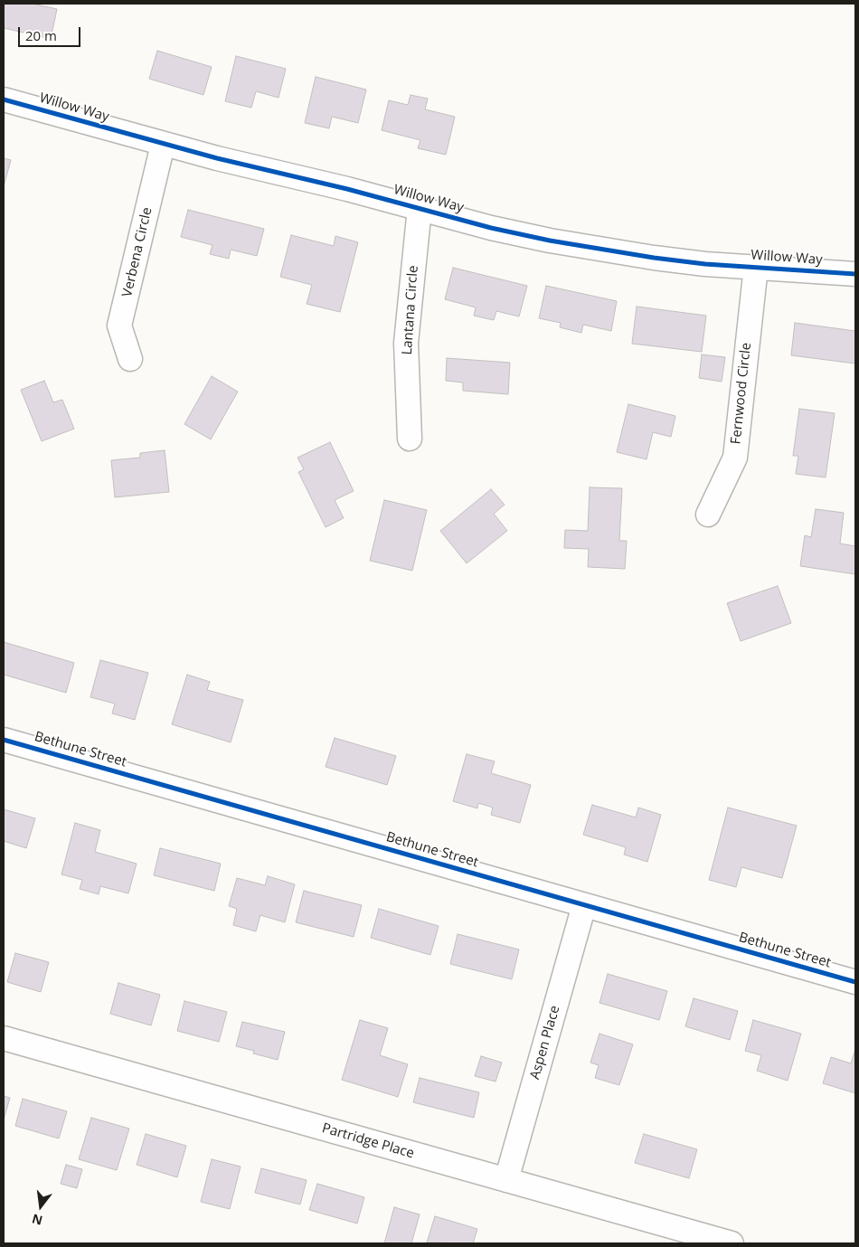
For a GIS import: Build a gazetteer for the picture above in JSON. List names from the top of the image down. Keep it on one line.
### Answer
{"streets":{"street":["Willow Way","Verbena Circle","Lantana Circle","Fernwood Circle","Bethune Street","Aspen Place","Partridge Place"]},"crossings":[["Willow Way","Verbena Circle"],["Willow Way","Lantana Circle"],["Willow Way","Fernwood Circle"],["Bethune Street","Aspen Place"],["Aspen Place","Partridge Place"]],"scale_bar":"20 m","north":"bottom"}
